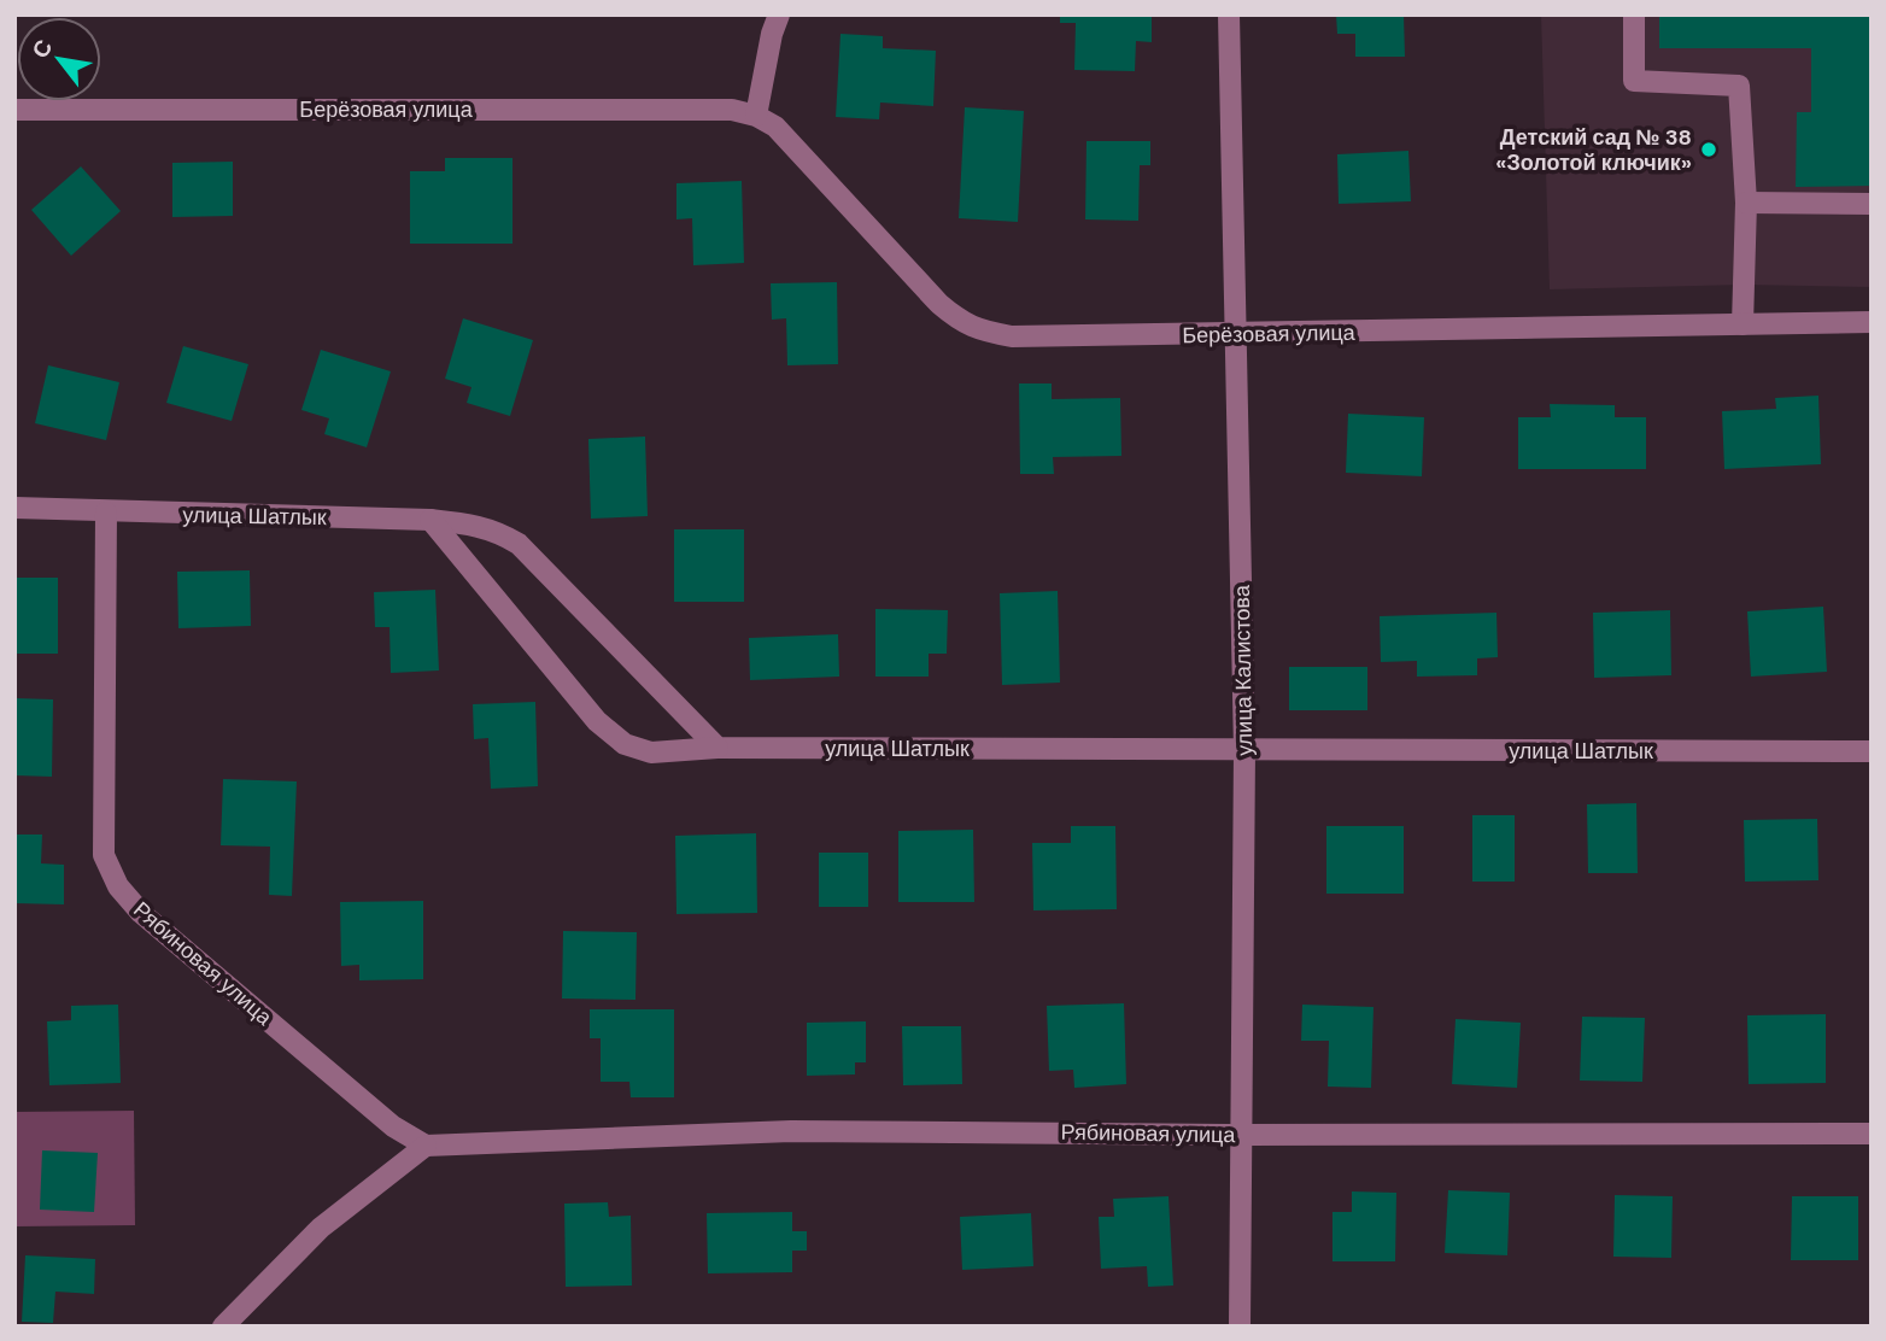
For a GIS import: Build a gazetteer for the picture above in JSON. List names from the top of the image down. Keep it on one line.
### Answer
{"streets":{"street":["Берёзовая улица","улица Шатлык","улица Калистова","Рябиновая улица"]},"crossings":[["Берёзовая улица","улица Калистова"],["улица Шатлык","улица Калистова"],["улица Шатлык","Рябиновая улица"],["улица Калистова","Рябиновая улица"]],"places":["Детский сад № 38 «Золотой ключик»"],"north":"top left"}
